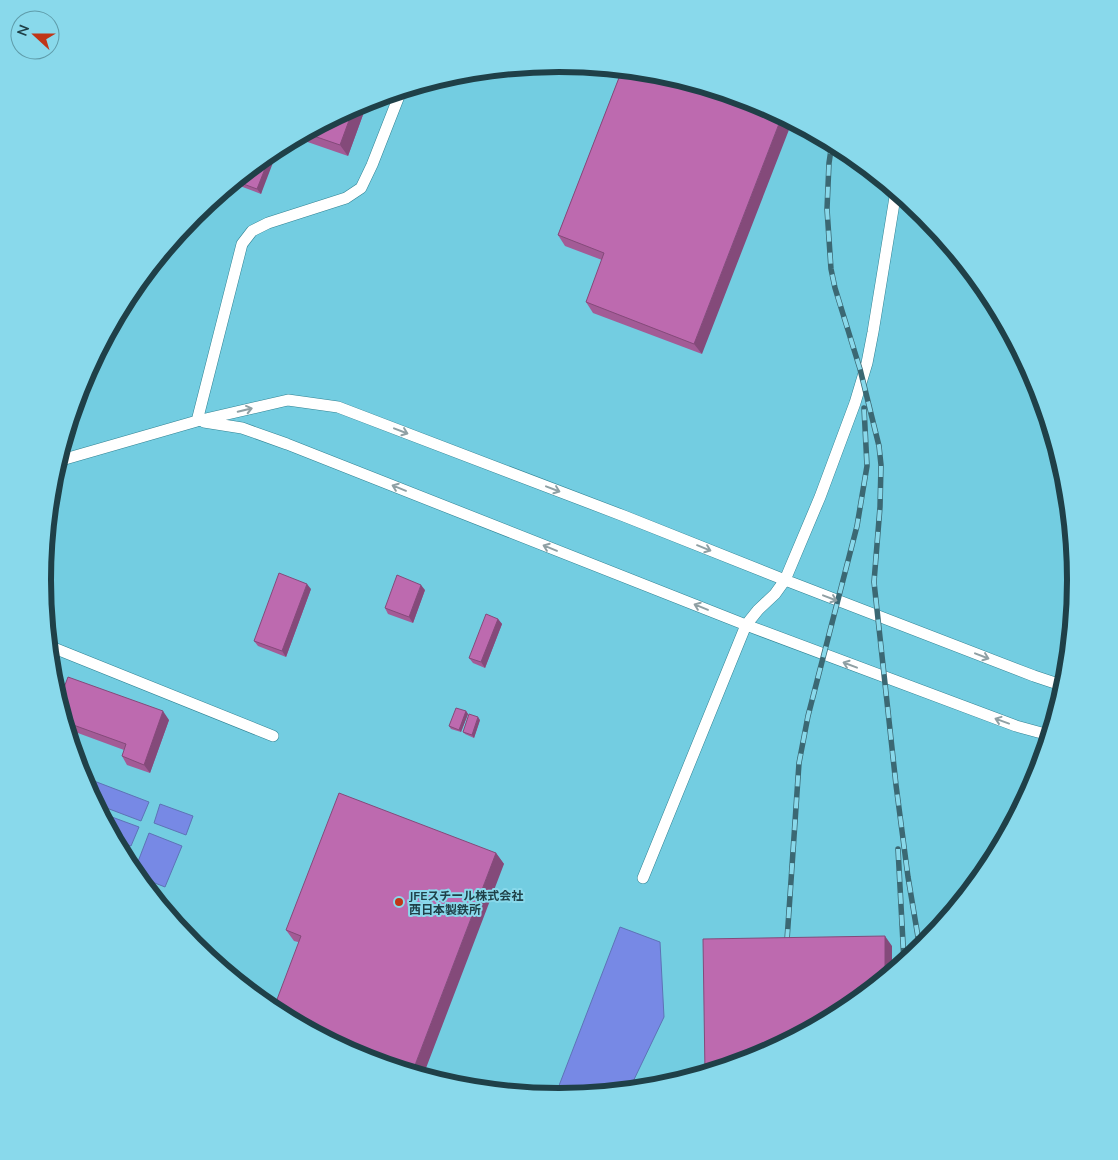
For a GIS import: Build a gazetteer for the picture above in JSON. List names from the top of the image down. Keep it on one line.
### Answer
{"places":["JFEスチール株式会社 西日本製鉄所"],"north":"left"}
